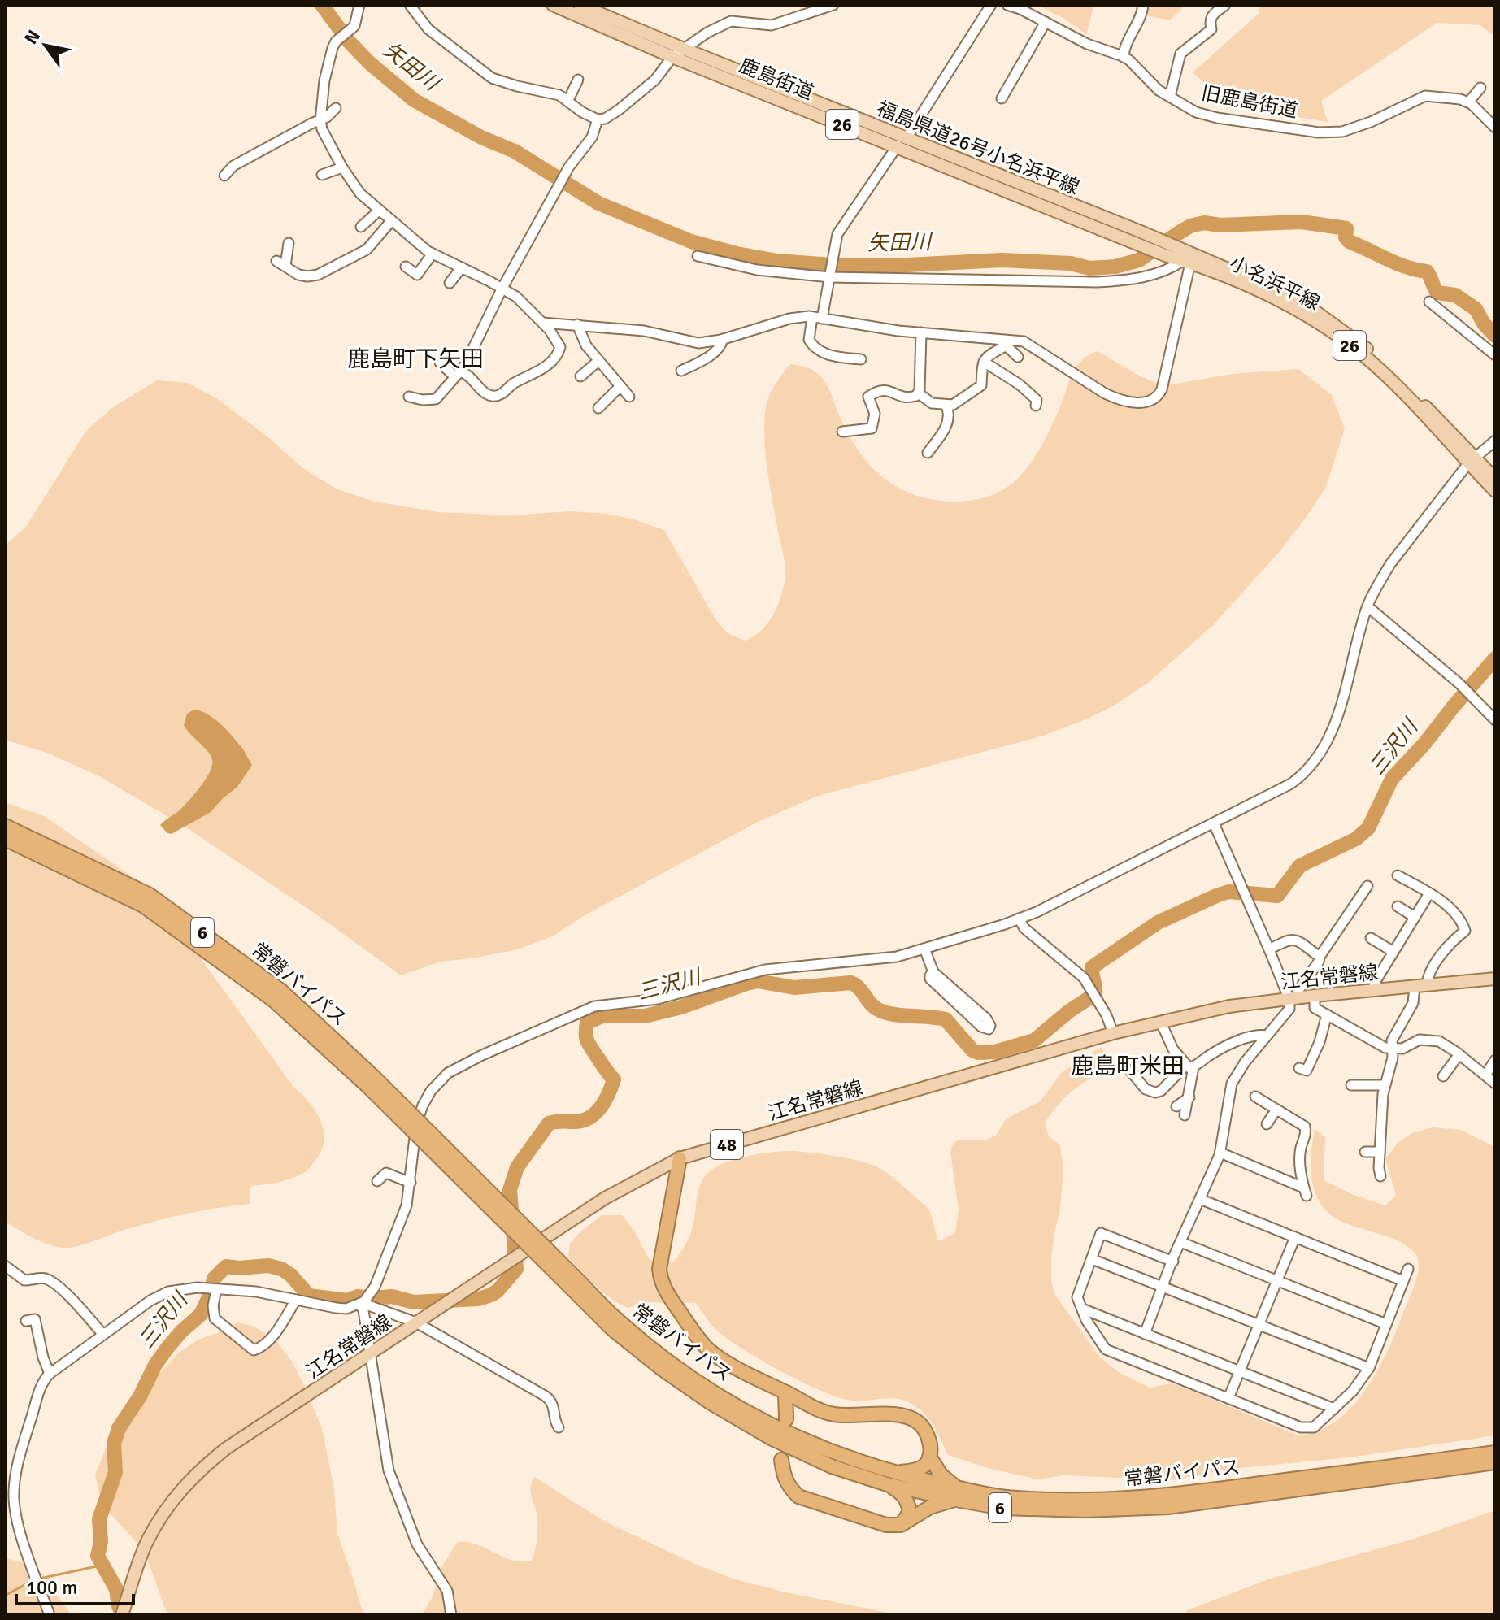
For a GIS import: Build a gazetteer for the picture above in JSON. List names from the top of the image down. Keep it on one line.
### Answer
{"streets":{"highway":["6","常磐バイパス"],"main road":["鹿島街道","26","福島県道26号小名浜平線","小名浜平線","江名常磐線","48"],"street":["旧鹿島街道"]},"crossings":[["鹿島街道","福島県道26号小名浜平線"],["鹿島街道","小名浜平線"],["福島県道26号小名浜平線","小名浜平線"]],"districts":["鹿島町下矢田","鹿島町米田"],"water":["矢田川","三沢川"],"scale_bar":"100 m","north":"top left"}
